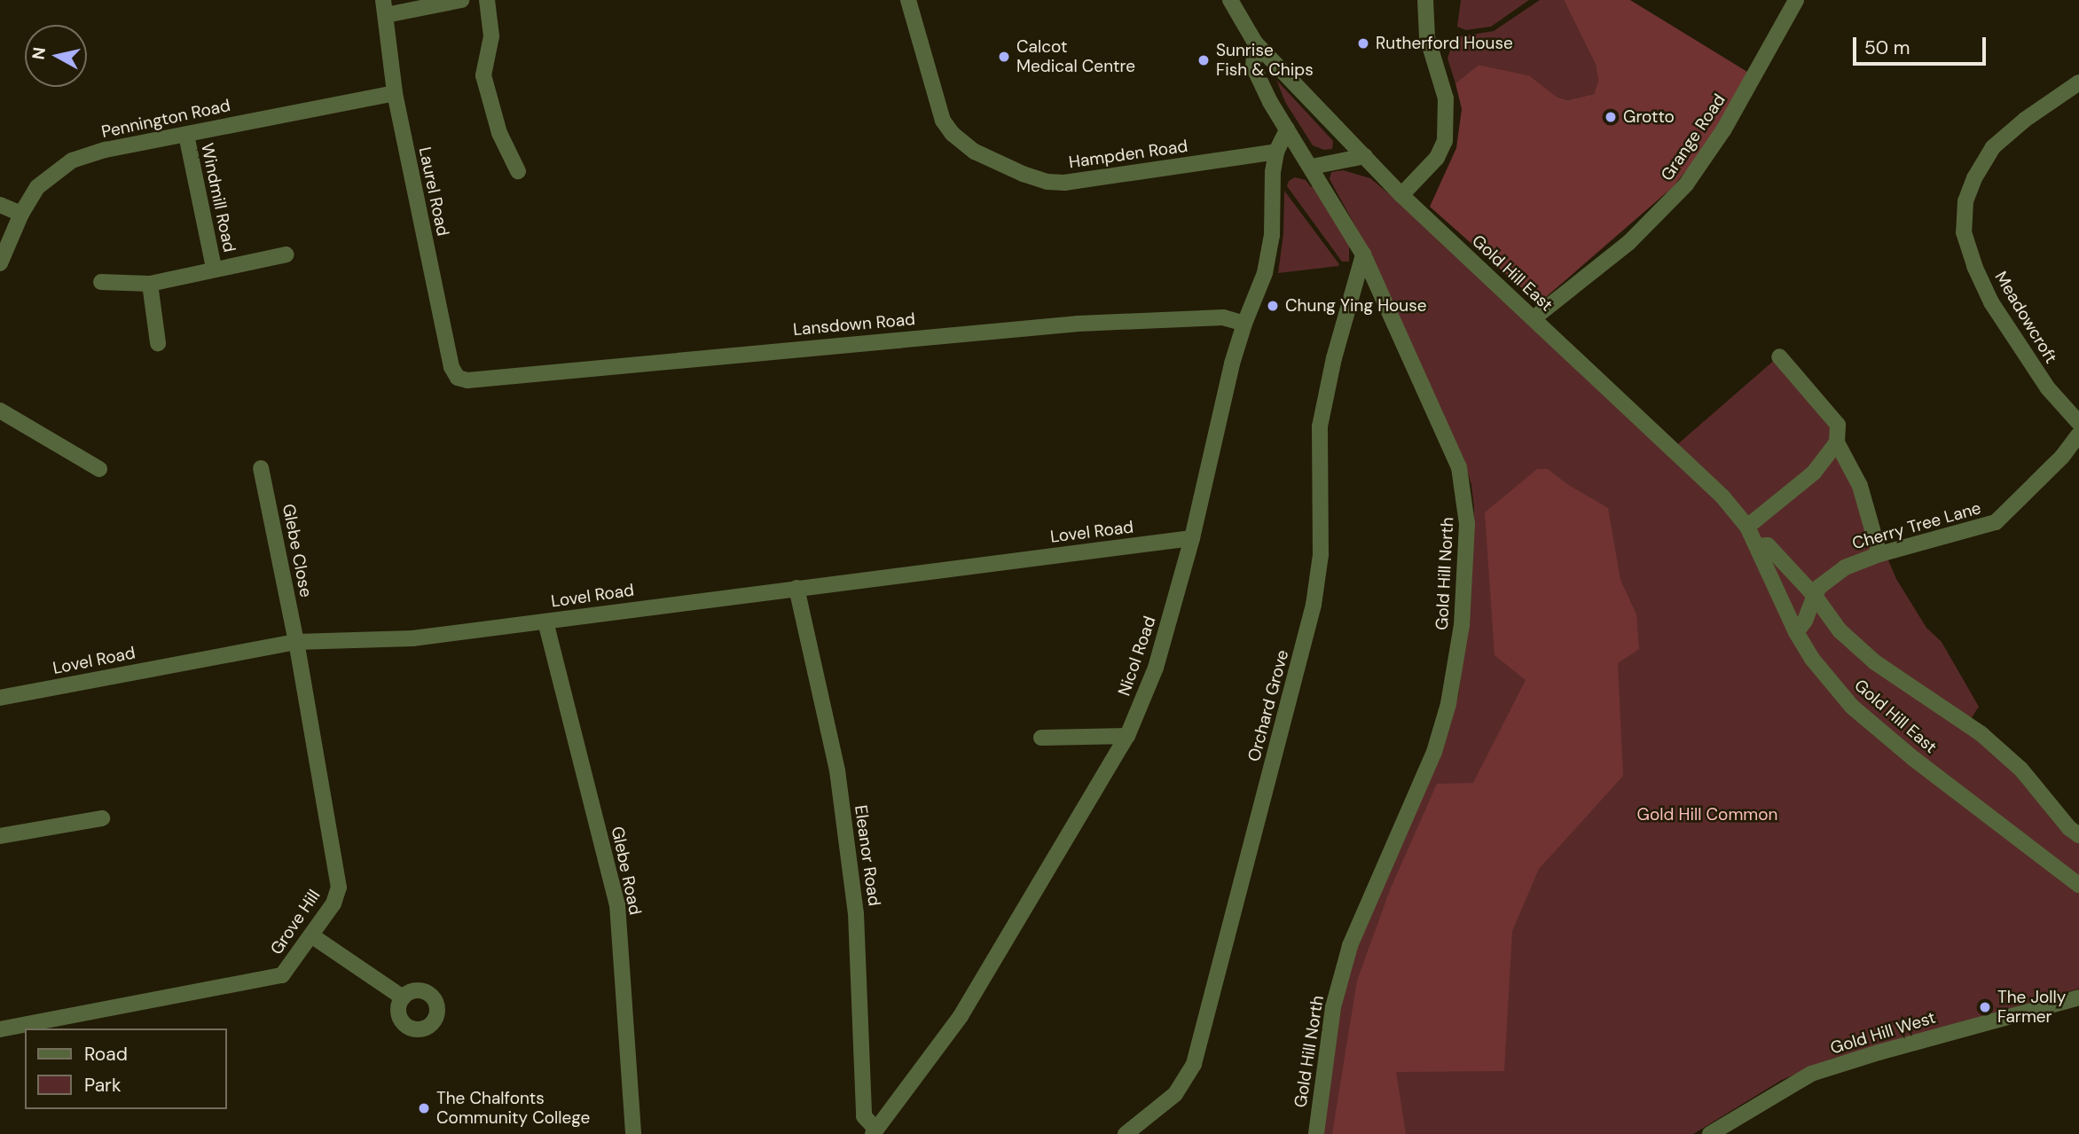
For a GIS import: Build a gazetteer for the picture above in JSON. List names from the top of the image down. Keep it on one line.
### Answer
{"streets":{"street":["Pennington Road","Grange Road","Hampden Road","Laurel Road","Windmill Road","Gold Hill East","Meadowcroft","Lansdown Road","Cherry Tree Lane","Lovel Road","Glebe Close","Gold Hill North","Nicol Road","Orchard Grove","Eleanor Road","Glebe Road","Grove Hill","Gold Hill West"]},"crossings":[["Pennington Road","Laurel Road"],["Pennington Road","Windmill Road"],["Grange Road","Gold Hill East"],["Hampden Road","Nicol Road"],["Laurel Road","Lansdown Road"],["Gold Hill East","Cherry Tree Lane"],["Gold Hill East","Gold Hill North"],["Lansdown Road","Nicol Road"],["Lovel Road","Glebe Close"],["Lovel Road","Nicol Road"],["Lovel Road","Eleanor Road"],["Lovel Road","Glebe Road"],["Lovel Road","Grove Hill"],["Glebe Close","Grove Hill"],["Gold Hill North","Nicol Road"],["Gold Hill North","Orchard Grove"],["Nicol Road","Eleanor Road"]],"parks":["Gold Hill Common"],"places":["Rutherford House","Calcot Medical Centre","Sunrise Fish & Chips","Grotto","Chung Ying House","The Jolly Farmer","The Chalfonts Community College"],"legend":["Road","Park"],"scale_bar":"50 m","north":"left"}
